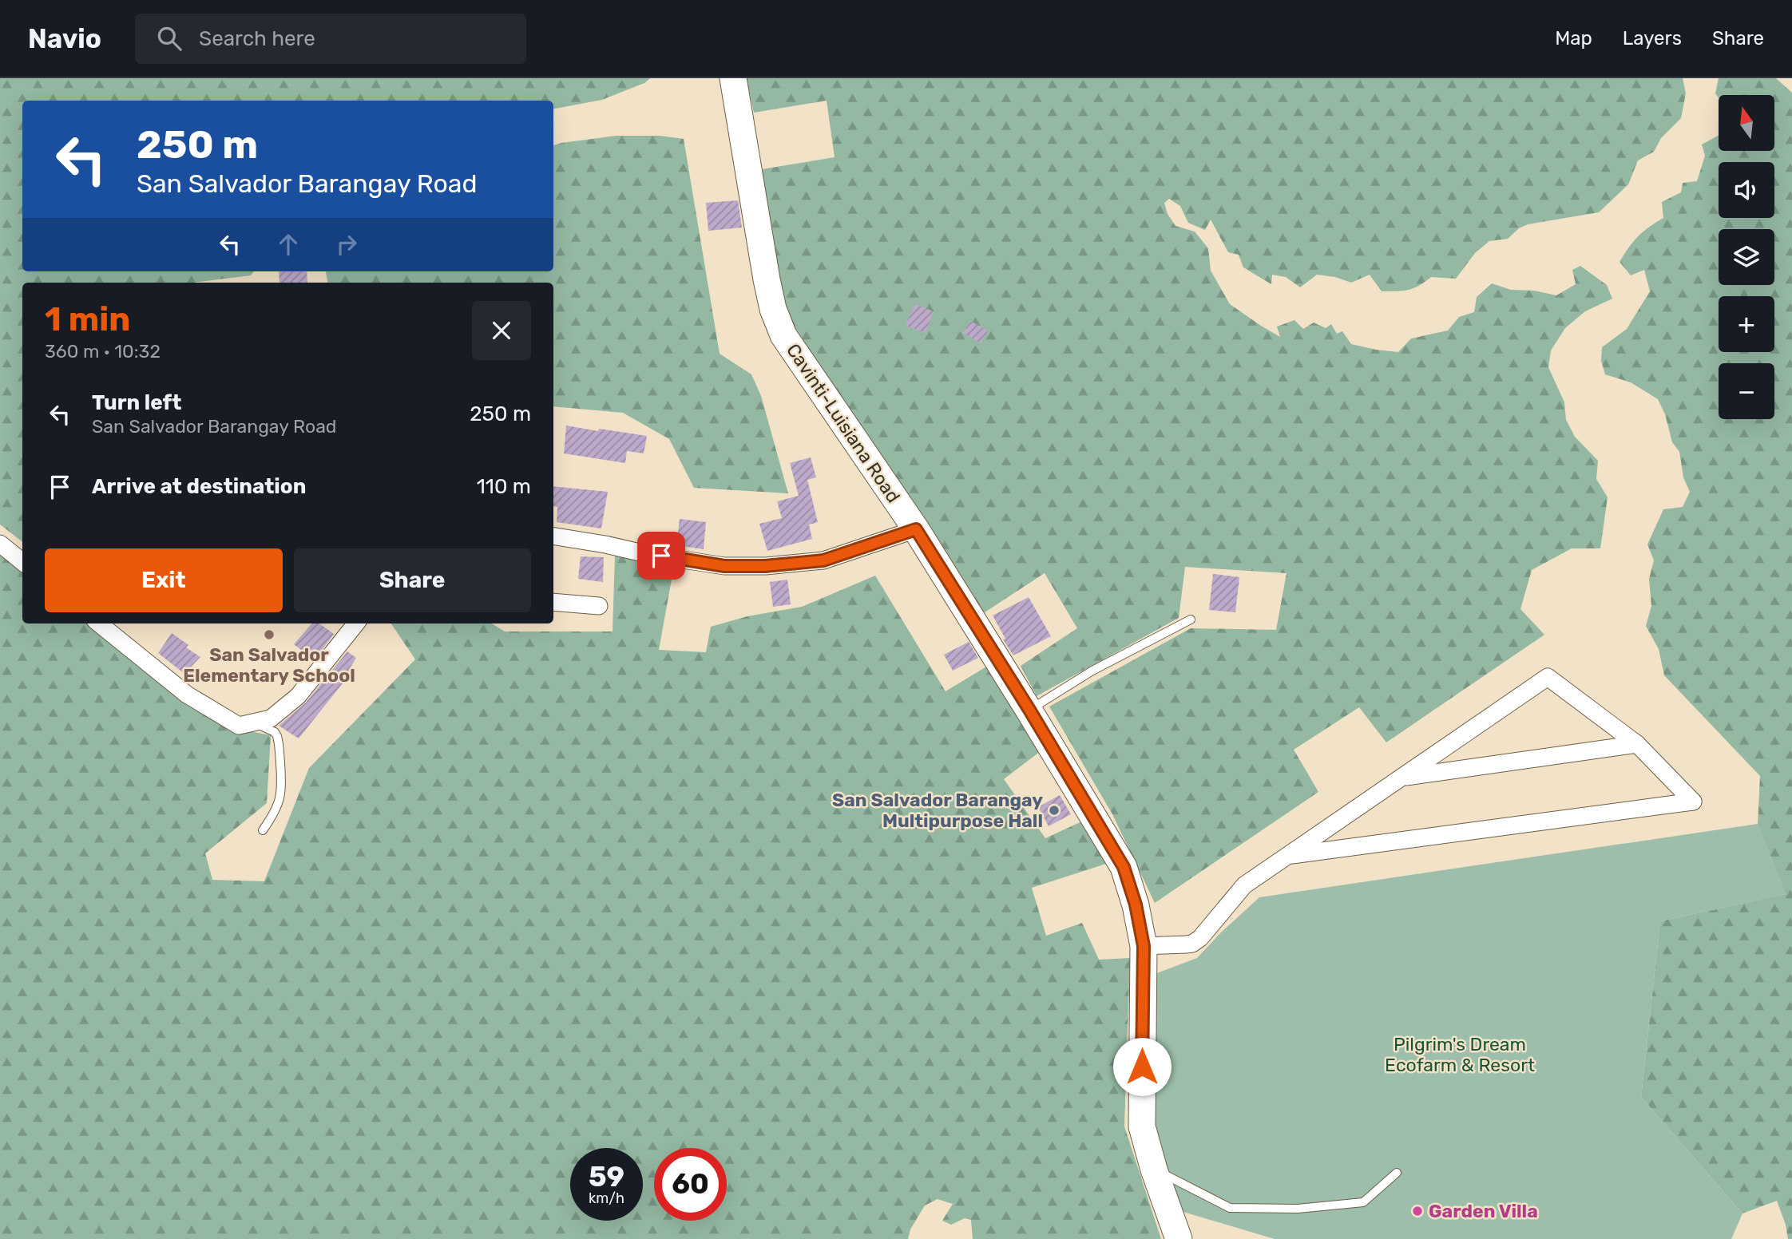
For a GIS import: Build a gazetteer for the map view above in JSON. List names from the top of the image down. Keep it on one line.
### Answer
{"streets":{"main road":["Cavinti-Luisiana Road"]},"parks":["Pilgrim's Dream Ecofarm & Resort"],"places":["San Salvador Elementary School","San Salvador Barangay Multipurpose Hall","Garden Villa"],"north":"top","page":{"header":"Navio","search":"Search here","nav":["Map","Layers","Share"],"map_buttons":["+","−"],"turn":["250 m","San Salvador Barangay Road"],"heading":["1 min","360 m · 10:32"],"list":[{"name":"Turn left","note":"San Salvador Barangay Road","value":"250 m"},{"name":"Arrive at destination","value":"110 m"}],"buttons":["Exit","Share"],"speed":"59 km/h","limit":"60"}}
